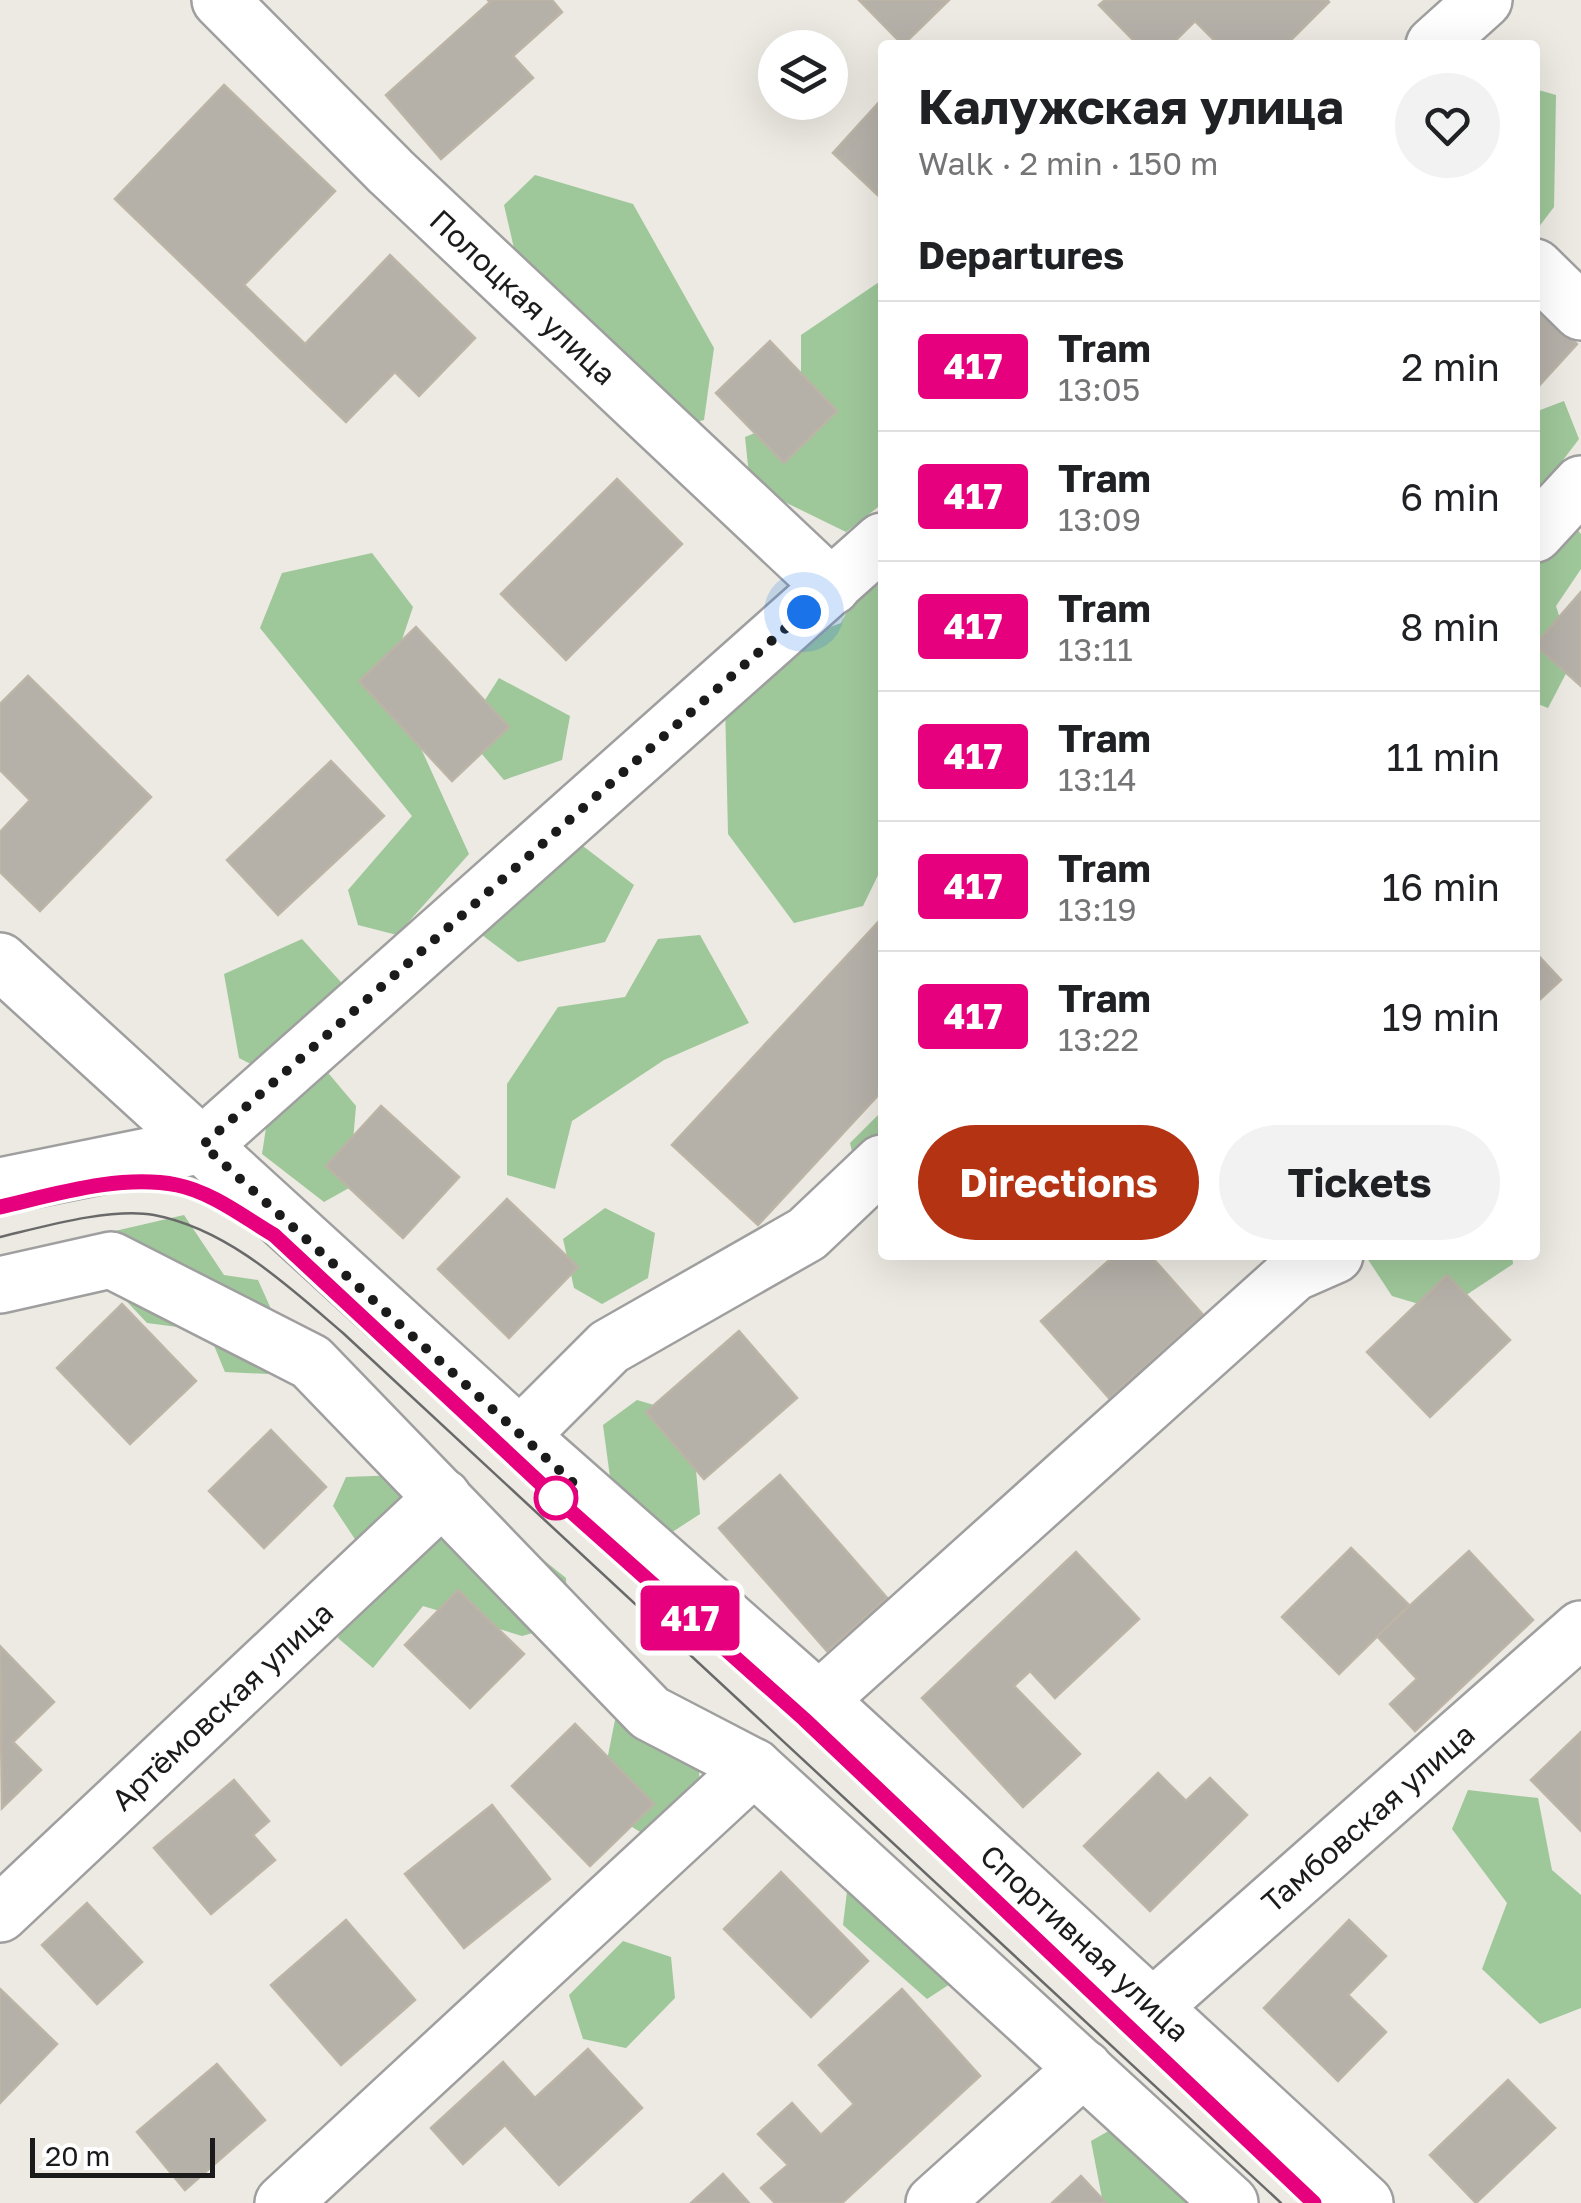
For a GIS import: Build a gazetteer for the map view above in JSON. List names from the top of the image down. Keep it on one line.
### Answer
{"streets":{"street":["Полоцкая улица","Артёмовская улица","Тамбовская улица","Спортивная улица"]},"crossings":[["Тамбовская улица","Спортивная улица"]],"lines":["tram line 417"],"scale_bar":"20 m","page":{"on_map":"417","heading":[["Калужская улица","Walk · 2 min · 150 m"],"Departures"],"list":[{"mark":"417","name":"Tram","note":"13:05","value":"2 min"},{"mark":"417","name":"Tram","note":"13:09","value":"6 min"},{"mark":"417","name":"Tram","note":"13:11","value":"8 min"},{"mark":"417","name":"Tram","note":"13:14","value":"11 min"},{"mark":"417","name":"Tram","note":"13:19","value":"16 min"},{"mark":"417","name":"Tram","note":"13:22","value":"19 min"}],"buttons":["Directions","Tickets"],"scale":"20 m"}}
